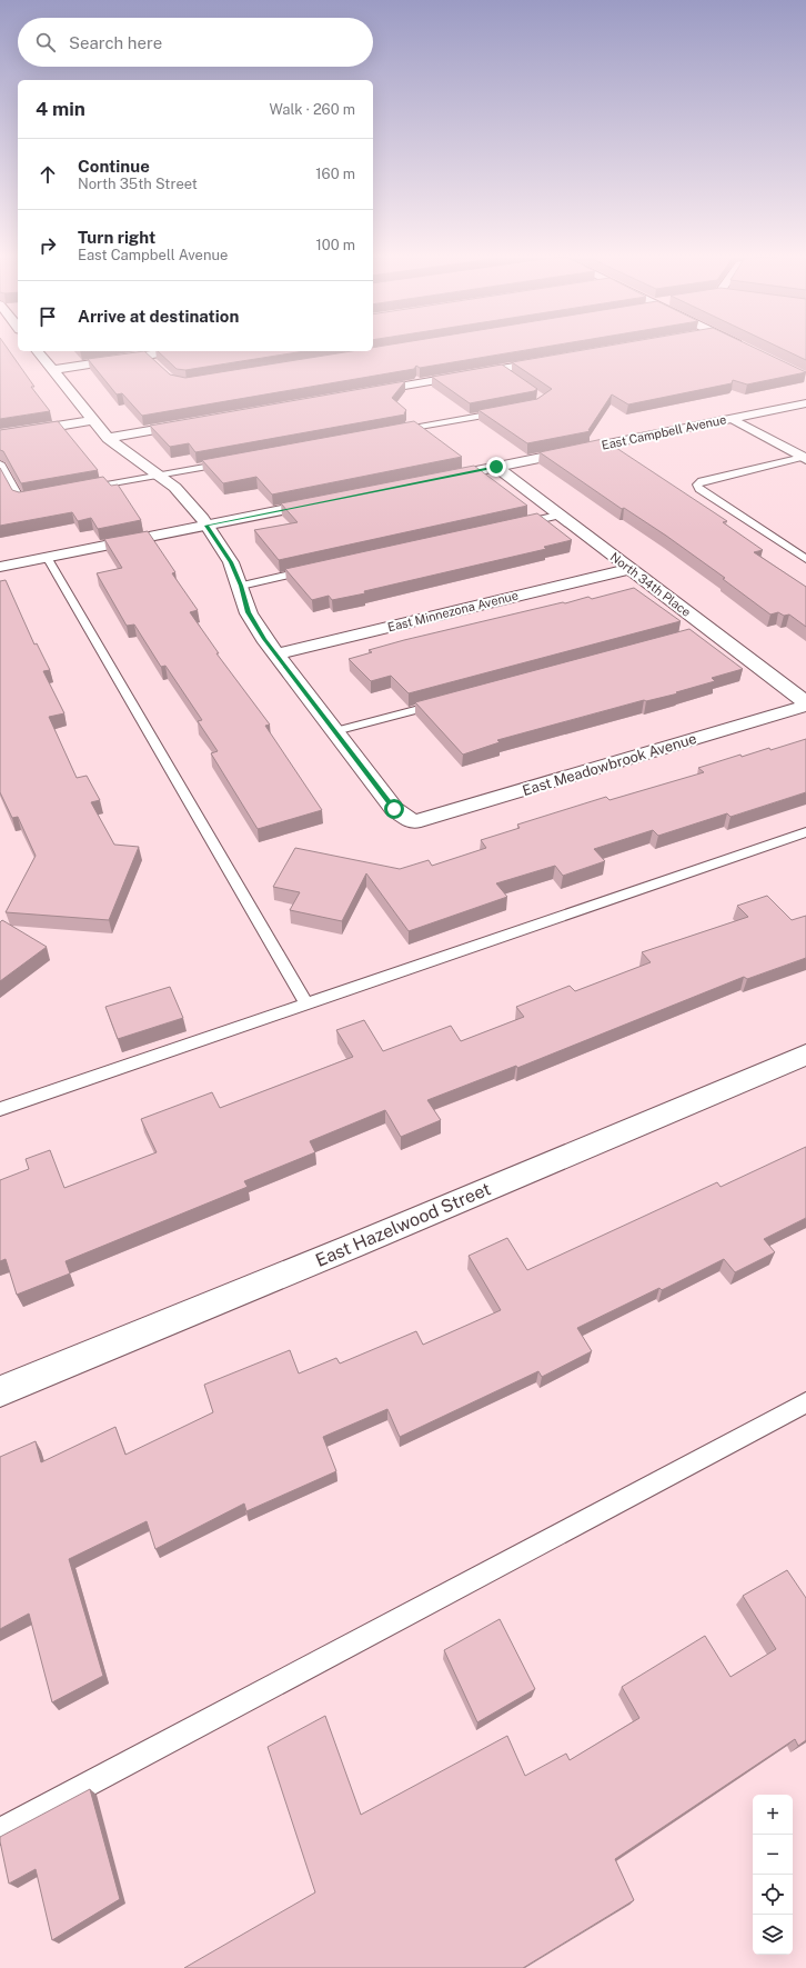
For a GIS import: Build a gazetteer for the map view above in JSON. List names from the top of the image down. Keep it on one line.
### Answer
{"streets":{"street":["East Campbell Avenue","North 34th Place","East Minnezona Avenue","East Meadowbrook Avenue","East Hazelwood Street"]},"crossings":[["East Campbell Avenue","North 34th Place"],["North 34th Place","East Minnezona Avenue"],["North 34th Place","East Meadowbrook Avenue"]],"page":{"search":"Search here","heading":["4 min","Walk · 260 m"],"list":[["Continue","North 35th Street","160 m"],["Turn right","East Campbell Avenue","100 m"],"Arrive at destination"],"map_buttons":["+","−"]}}
